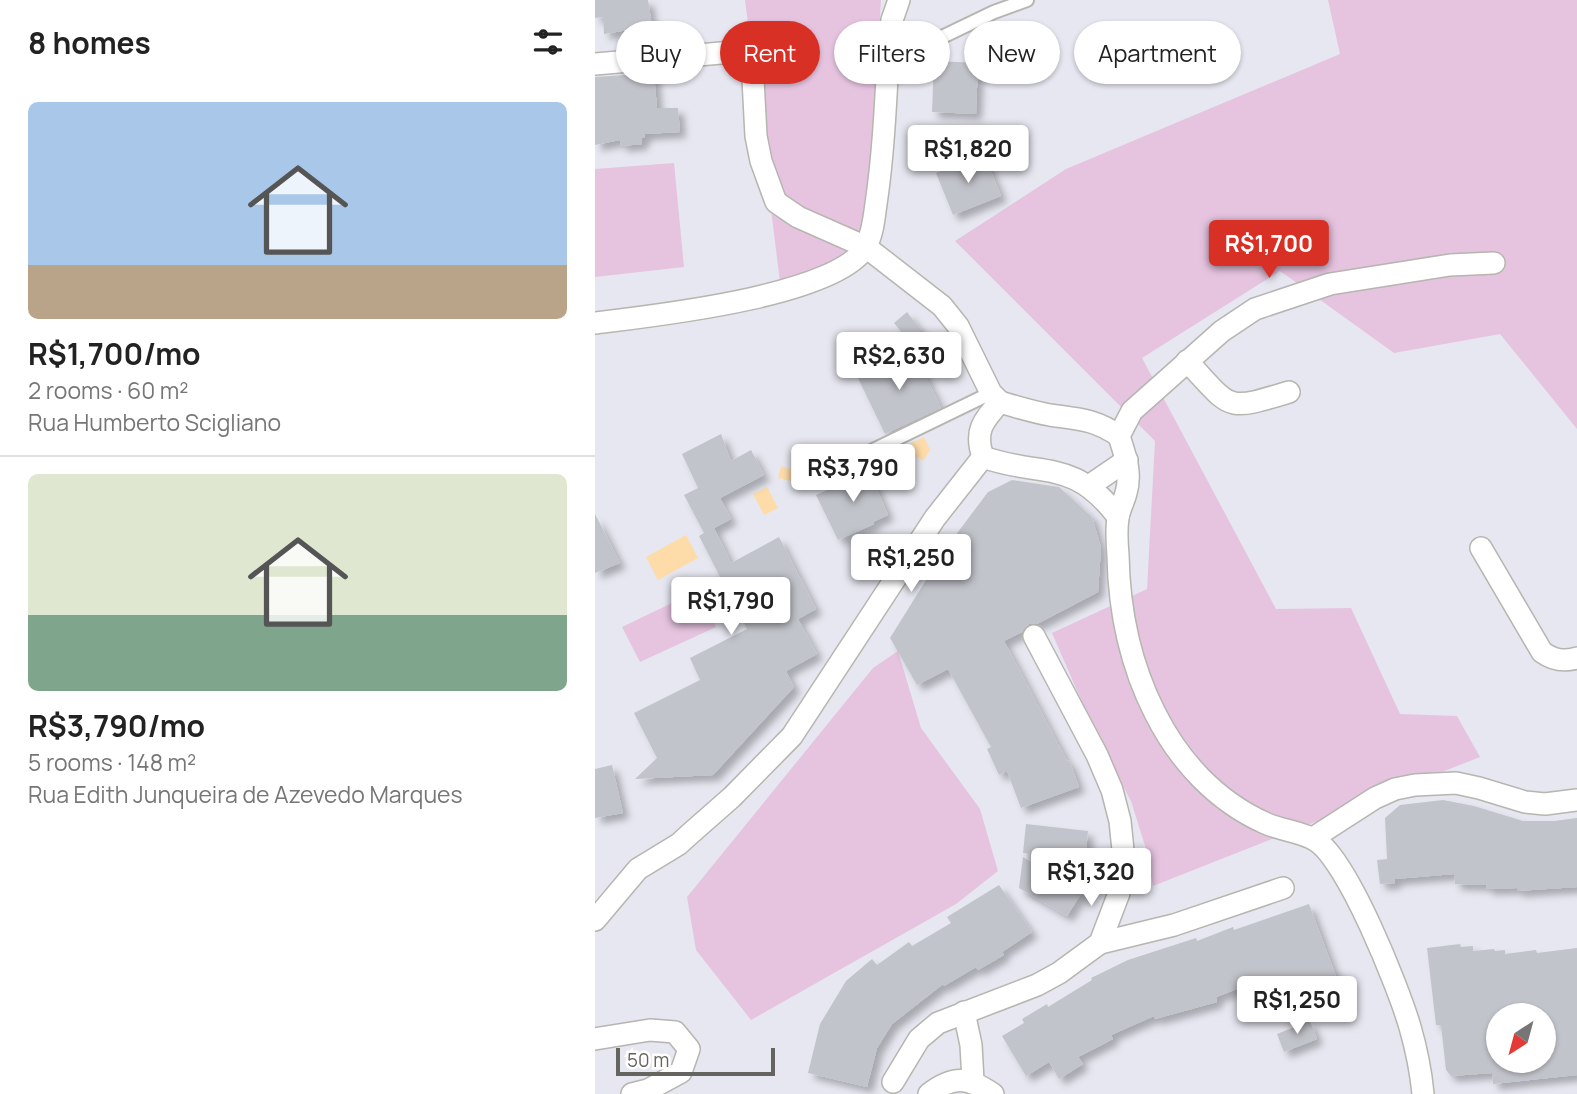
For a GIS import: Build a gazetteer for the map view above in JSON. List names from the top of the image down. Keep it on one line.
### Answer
{"scale_bar":"50 m","north":"bottom left","page":{"heading":"8 homes","chip":["Buy","Rent","Filters","New","Apartment"],"list":[{"name":"R$1,700/mo","note":"2 rooms · 60 m² · Rua Humberto Scigliano"},{"name":"R$3,790/mo","note":"5 rooms · 148 m² · Rua Edith Junqueira de Azevedo Marques"}],"price":["R$1,820","R$1,700","R$2,630","R$3,790","R$1,250","R$1,790","R$1,320","R$1,250"],"scale":"50 m"}}
